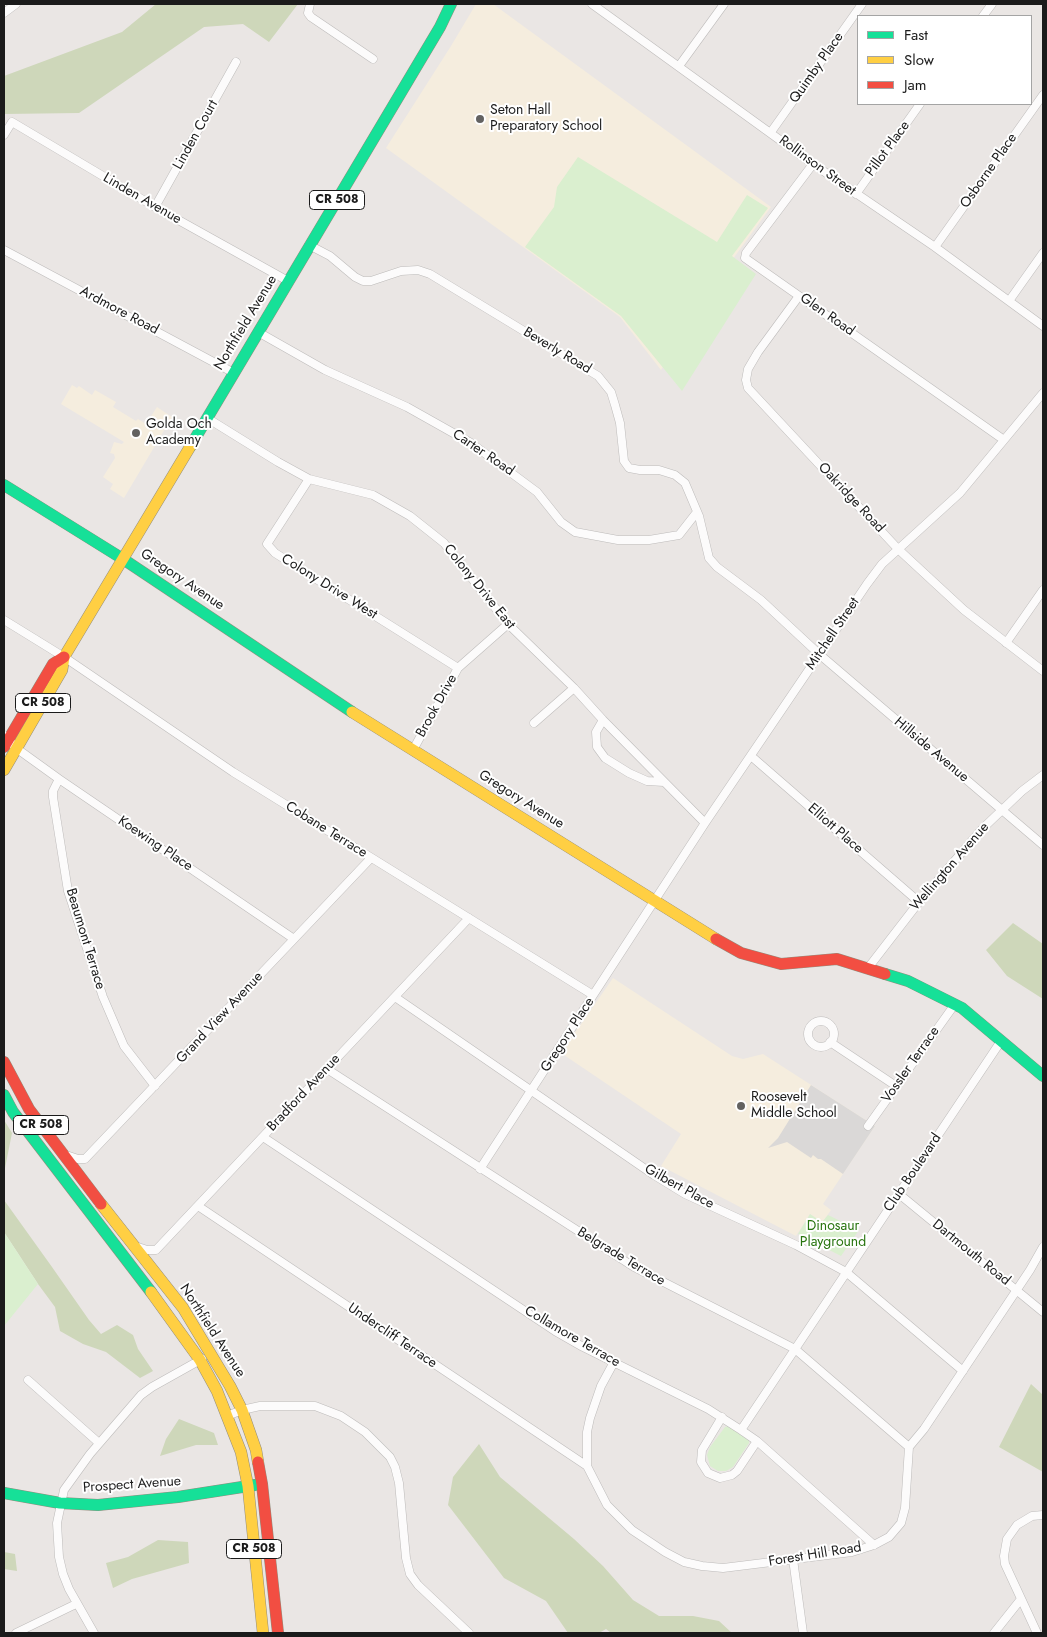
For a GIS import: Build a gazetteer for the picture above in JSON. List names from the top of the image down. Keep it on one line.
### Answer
{"streets":{"main road":["CR 508","Northfield Avenue","Gregory Avenue","Prospect Avenue"],"street":["Quimby Place","Linden Court","Pillot Place","Rollinson Street","Osborne Place","Linden Avenue","Ardmore Road","Glen Road","Beverly Road","Carter Road","Oakridge Road","Colony Drive West","Colony Drive East","Mitchell Street","Brook Drive","Hillside Avenue","Elliott Place","Cobane Terrace","Koewing Place","Wellington Avenue","Beaumont Terrace","Grand View Avenue","Gregory Place","Vossler Terrace","Bradford Avenue","Club Boulevard","Gilbert Place","Dartmouth Road","Belgrade Terrace","Undercliff Terrace","Collamore Terrace","Forest Hill Road"]},"crossings":[["Quimby Place","Rollinson Street"],["Linden Court","Linden Avenue"],["Pillot Place","Rollinson Street"],["Rollinson Street","Osborne Place"],["Rollinson Street","Glen Road"],["Linden Avenue","Northfield Avenue"],["Ardmore Road","Northfield Avenue"],["Glen Road","Oakridge Road"],["Glen Road","Mitchell Street"],["Northfield Avenue","Beverly Road"],["Northfield Avenue","Carter Road"],["Northfield Avenue","Gregory Avenue"],["Northfield Avenue","Colony Drive East"],["Northfield Avenue","Cobane Terrace"],["Northfield Avenue","Koewing Place"],["Northfield Avenue","Grand View Avenue"],["Northfield Avenue","Bradford Avenue"],["Northfield Avenue","Prospect Avenue"],["Beverly Road","Carter Road"],["Beverly Road","Mitchell Street"],["Beverly Road","Hillside Avenue"],["Oakridge Road","Mitchell Street"],["Gregory Avenue","Mitchell Street"],["Gregory Avenue","Brook Drive"],["Gregory Avenue","Wellington Avenue"],["Gregory Avenue","Gregory Place"],["Gregory Avenue","Vossler Terrace"],["Gregory Avenue","Club Boulevard"],["Colony Drive West","Colony Drive East"],["Colony Drive West","Brook Drive"],["Colony Drive East","Mitchell Street"],["Colony Drive East","Brook Drive"],["Mitchell Street","Hillside Avenue"],["Mitchell Street","Elliott Place"],["Mitchell Street","Gregory Place"],["Hillside Avenue","Wellington Avenue"],["Elliott Place","Wellington Avenue"],["Cobane Terrace","Grand View Avenue"],["Cobane Terrace","Gregory Place"],["Cobane Terrace","Bradford Avenue"],["Koewing Place","Beaumont Terrace"],["Koewing Place","Grand View Avenue"],["Beaumont Terrace","Grand View Avenue"],["Gregory Place","Gilbert Place"],["Gregory Place","Belgrade Terrace"],["Bradford Avenue","Gilbert Place"],["Bradford Avenue","Belgrade Terrace"],["Bradford Avenue","Undercliff Terrace"],["Bradford Avenue","Collamore Terrace"],["Club Boulevard","Gilbert Place"],["Club Boulevard","Dartmouth Road"],["Club Boulevard","Belgrade Terrace"],["Club Boulevard","Collamore Terrace"],["Belgrade Terrace","Forest Hill Road"],["Undercliff Terrace","Forest Hill Road"],["Collamore Terrace","Forest Hill Road"]],"parks":["Dinosaur Playground"],"places":["Seton Hall Preparatory School","Golda Och Academy","Roosevelt Middle School"],"legend":["Fast","Slow","Jam"]}
